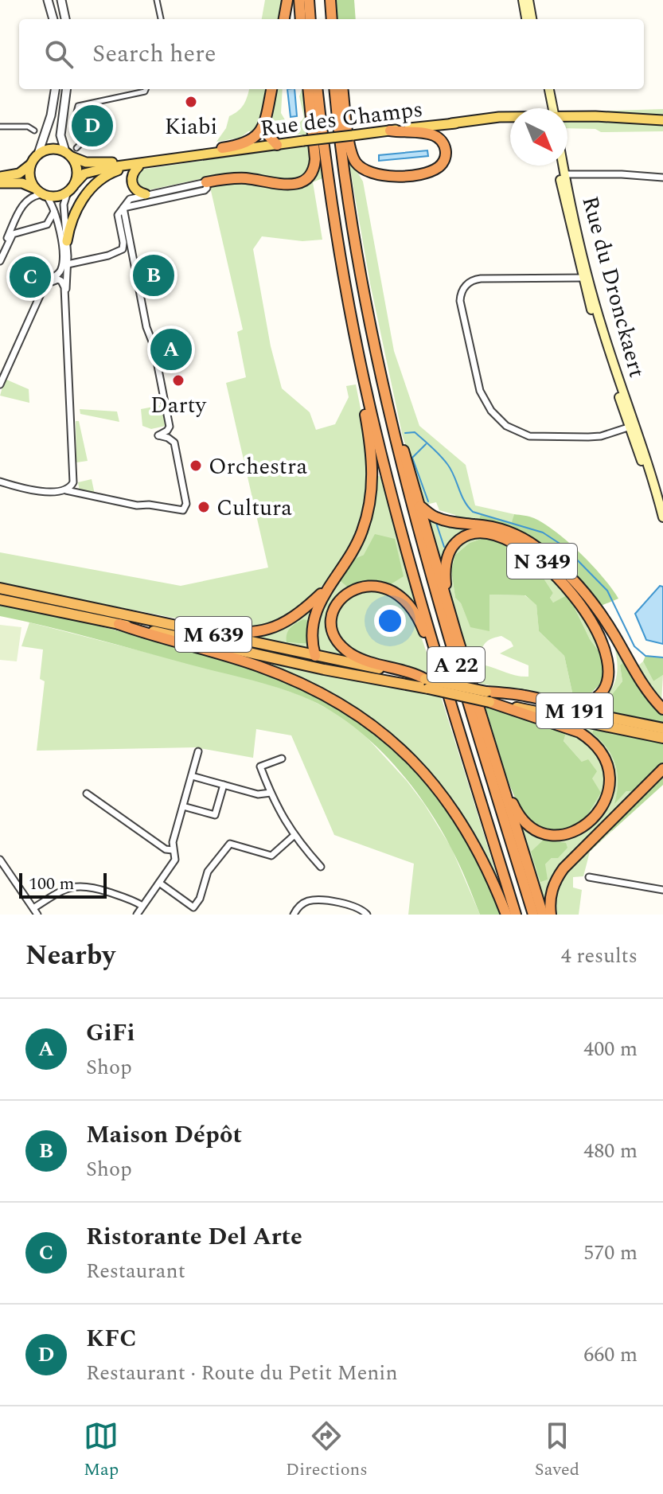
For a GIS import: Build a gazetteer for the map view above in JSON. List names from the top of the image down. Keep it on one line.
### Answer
{"streets":{"highway":["N 349","M 639","A 22","M 191"],"main road":["Rue des Champs","Rue du Dronckaert"]},"crossings":[["N 349","M 191"],["M 639","M 191"]],"places":["Kiabi","Darty","Orchestra","Cultura"],"scale_bar":"100 m","north":"bottom right","page":{"search":"Search here","pins":["D","B","C","A"],"scale":"100 m","heading":["Nearby","4 results"],"list":[{"mark":"A","name":"GiFi","note":"Shop","value":"400 m"},{"mark":"B","name":"Maison Dépôt","note":"Shop","value":"480 m"},{"mark":"C","name":"Ristorante Del Arte","note":"Restaurant","value":"570 m"},{"mark":"D","name":"KFC","note":"Restaurant · Route du Petit Menin","value":"660 m"}],"nav":["Map","Directions","Saved"]}}
